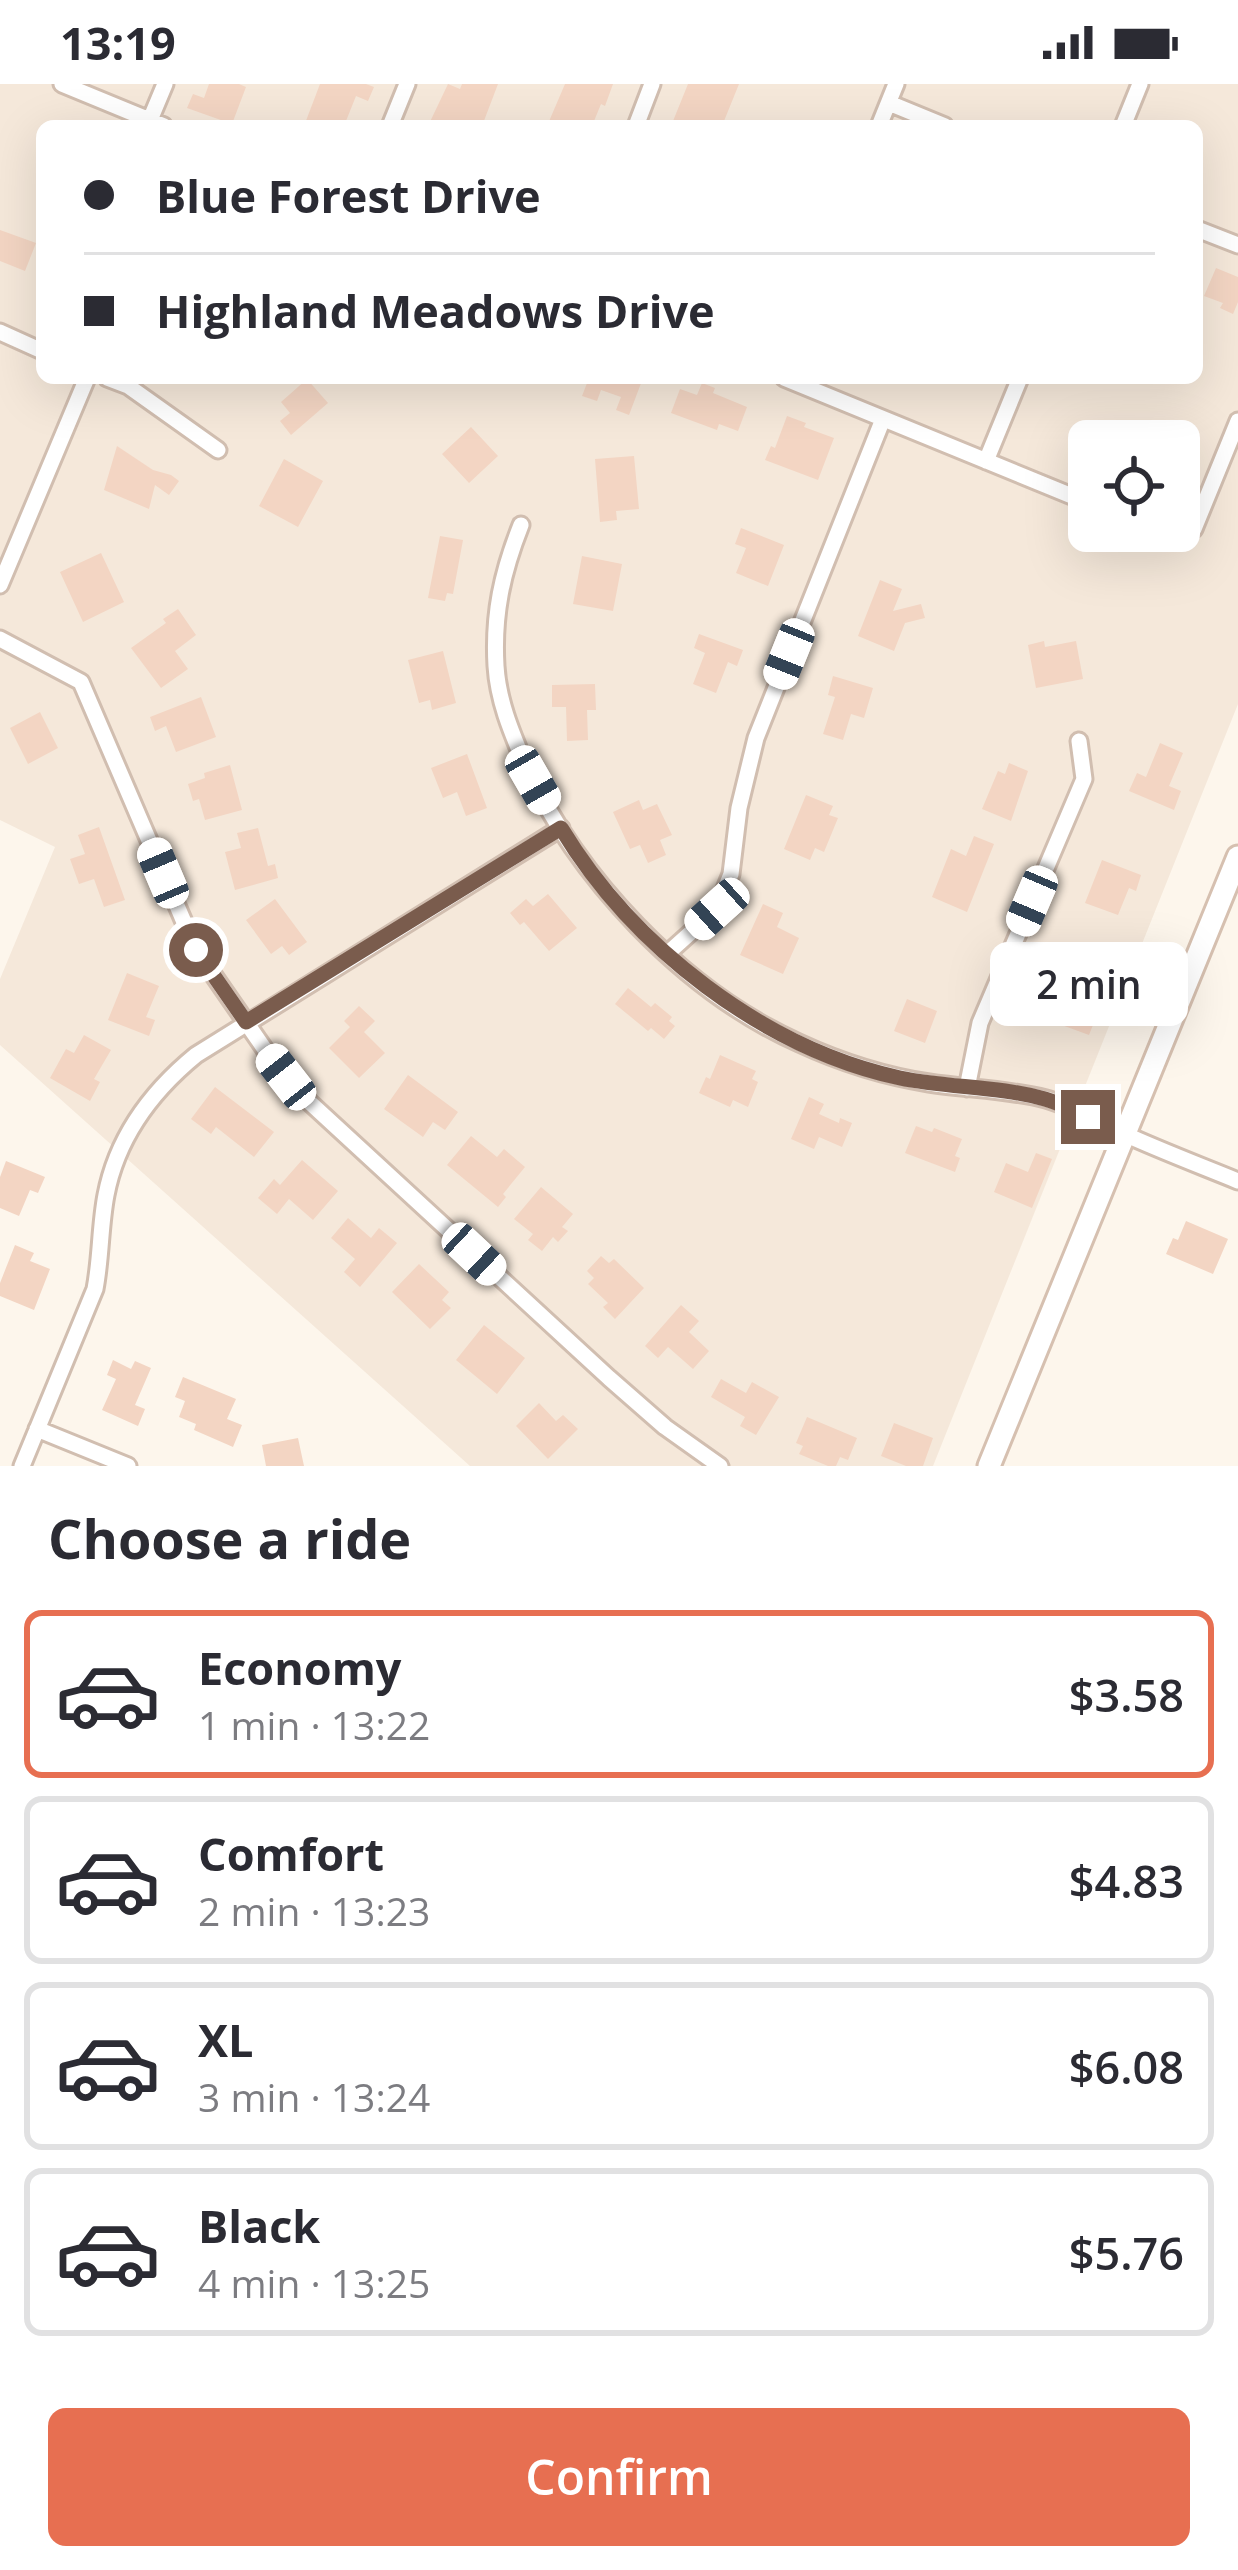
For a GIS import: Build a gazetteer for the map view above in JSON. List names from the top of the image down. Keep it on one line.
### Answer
{"page":{"status":"13:19","banner":["Blue Forest Drive","Highland Meadows Drive"],"bubble":"2 min","heading":"Choose a ride","list":[{"name":"Economy","note":"1 min · 13:22","value":"$3.58"},{"name":"Comfort","note":"2 min · 13:23","value":"$4.83"},{"name":"XL","note":"3 min · 13:24","value":"$6.08"},{"name":"Black","note":"4 min · 13:25","value":"$5.76"}],"buttons":"Confirm"}}
